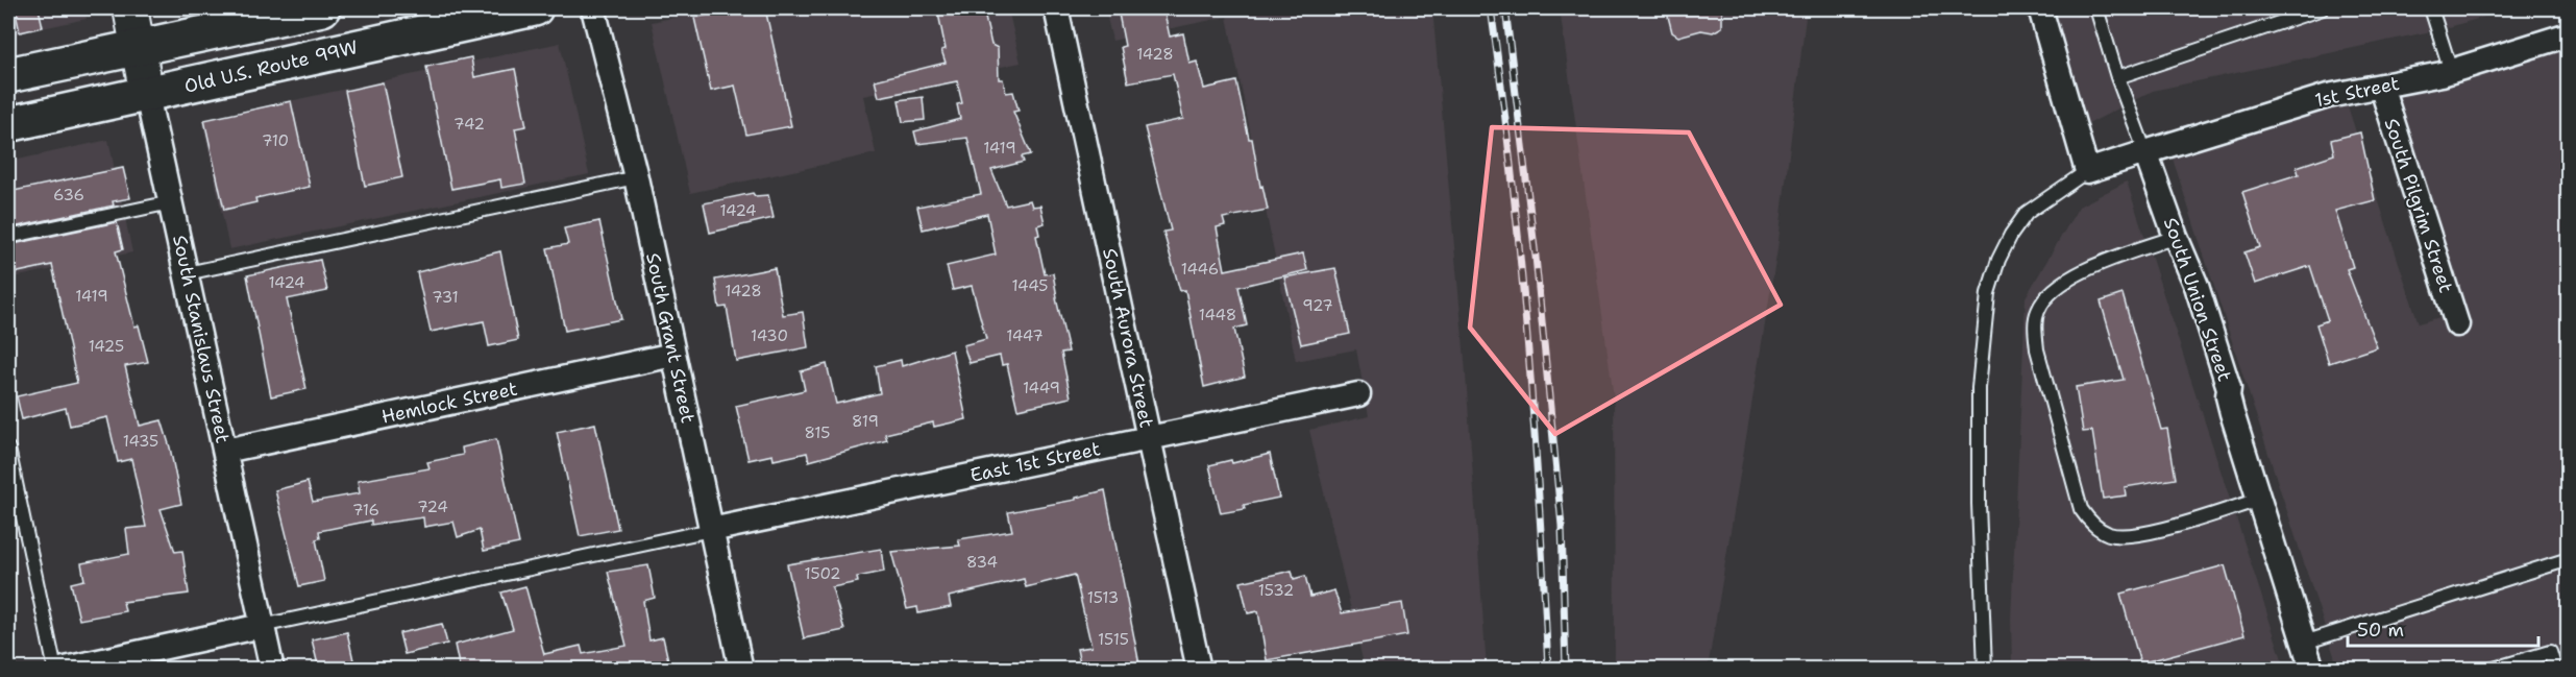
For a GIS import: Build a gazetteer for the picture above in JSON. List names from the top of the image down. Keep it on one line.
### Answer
{"streets":{"main road":["Old U.S. Route 99W"],"street":["1st Street","South Pilgrim Street","South Union Street","South Grant Street","South Aurora Street","South Stanislaus Street","Hemlock Street","East 1st Street"]},"crossings":[["Old U.S. Route 99W","South Stanislaus Street"],["1st Street","South Pilgrim Street"],["1st Street","South Union Street"],["South Grant Street","Hemlock Street"],["South Grant Street","East 1st Street"],["South Aurora Street","East 1st Street"],["South Stanislaus Street","Hemlock Street"]],"house_numbers":["1428","742","710","1419","636","1424","1446","1424","1445","1428","1419","731","927","1448","1430","1447","1425","1449","819","815","1435","724","716","834","1502","1532","1513","1515"],"scale_bar":"50 m"}
